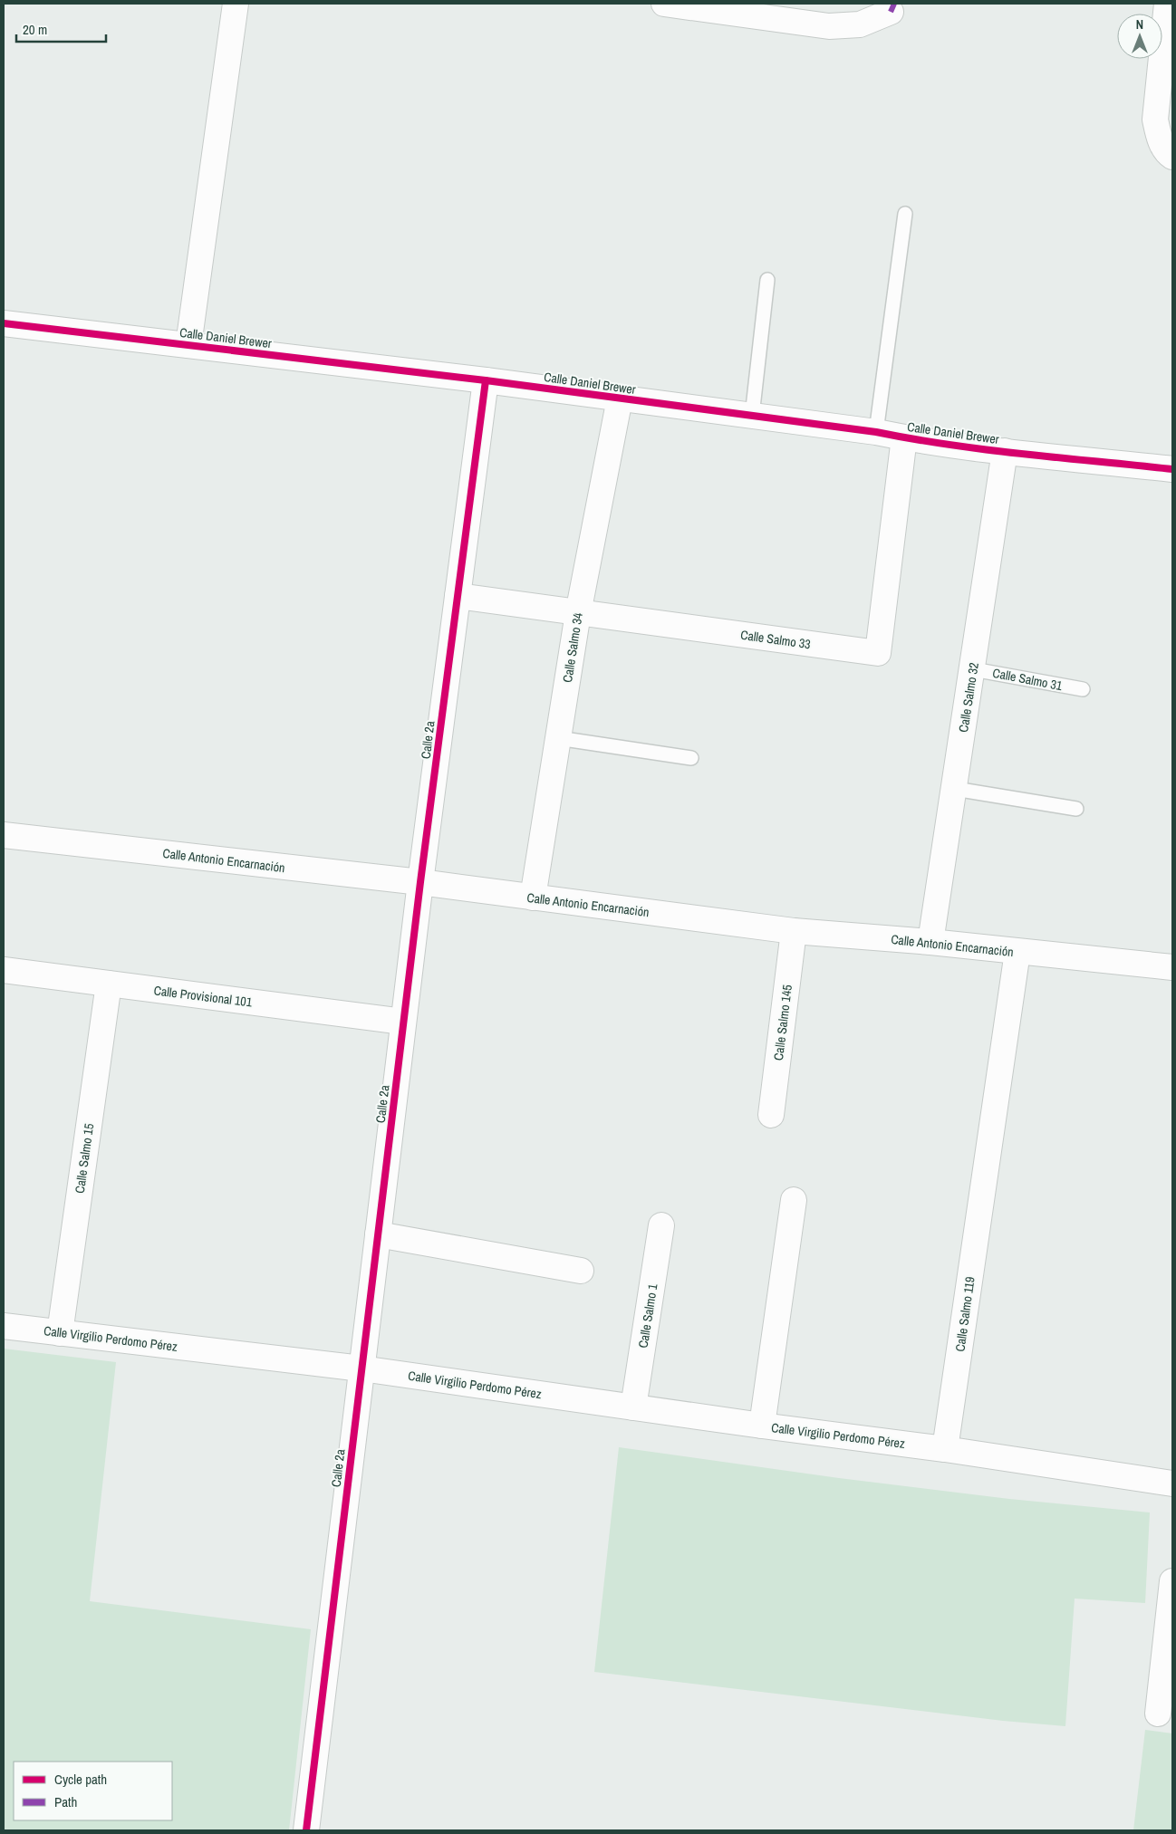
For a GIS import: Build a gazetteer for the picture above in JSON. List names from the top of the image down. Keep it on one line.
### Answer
{"streets":{"street":["Calle Daniel Brewer","Calle Salmo 33","Calle Salmo 34","Calle Salmo 32","Calle 2a","Calle Antonio Encarnación","Calle Provisional 101","Calle Salmo 145","Calle Salmo 15","Calle Salmo 119","Calle Salmo 1","Calle Virgilio Perdomo Pérez"],"lane":["Calle Salmo 31"]},"crossings":[["Calle Daniel Brewer","Calle Salmo 33"],["Calle Daniel Brewer","Calle Salmo 34"],["Calle Daniel Brewer","Calle Salmo 32"],["Calle Daniel Brewer","Calle 2a"],["Calle Salmo 33","Calle Salmo 34"],["Calle Salmo 33","Calle 2a"],["Calle Salmo 34","Calle Antonio Encarnación"],["Calle Salmo 31","Calle Salmo 32"],["Calle Salmo 32","Calle Antonio Encarnación"],["Calle 2a","Calle Antonio Encarnación"],["Calle 2a","Calle Provisional 101"],["Calle 2a","Calle Virgilio Perdomo Pérez"],["Calle Antonio Encarnación","Calle Salmo 145"],["Calle Antonio Encarnación","Calle Salmo 119"],["Calle Provisional 101","Calle Salmo 15"],["Calle Salmo 15","Calle Virgilio Perdomo Pérez"],["Calle Salmo 119","Calle Virgilio Perdomo Pérez"],["Calle Salmo 1","Calle Virgilio Perdomo Pérez"]],"legend":["Cycle path","Path"],"scale_bar":"20 m","north":"top"}
